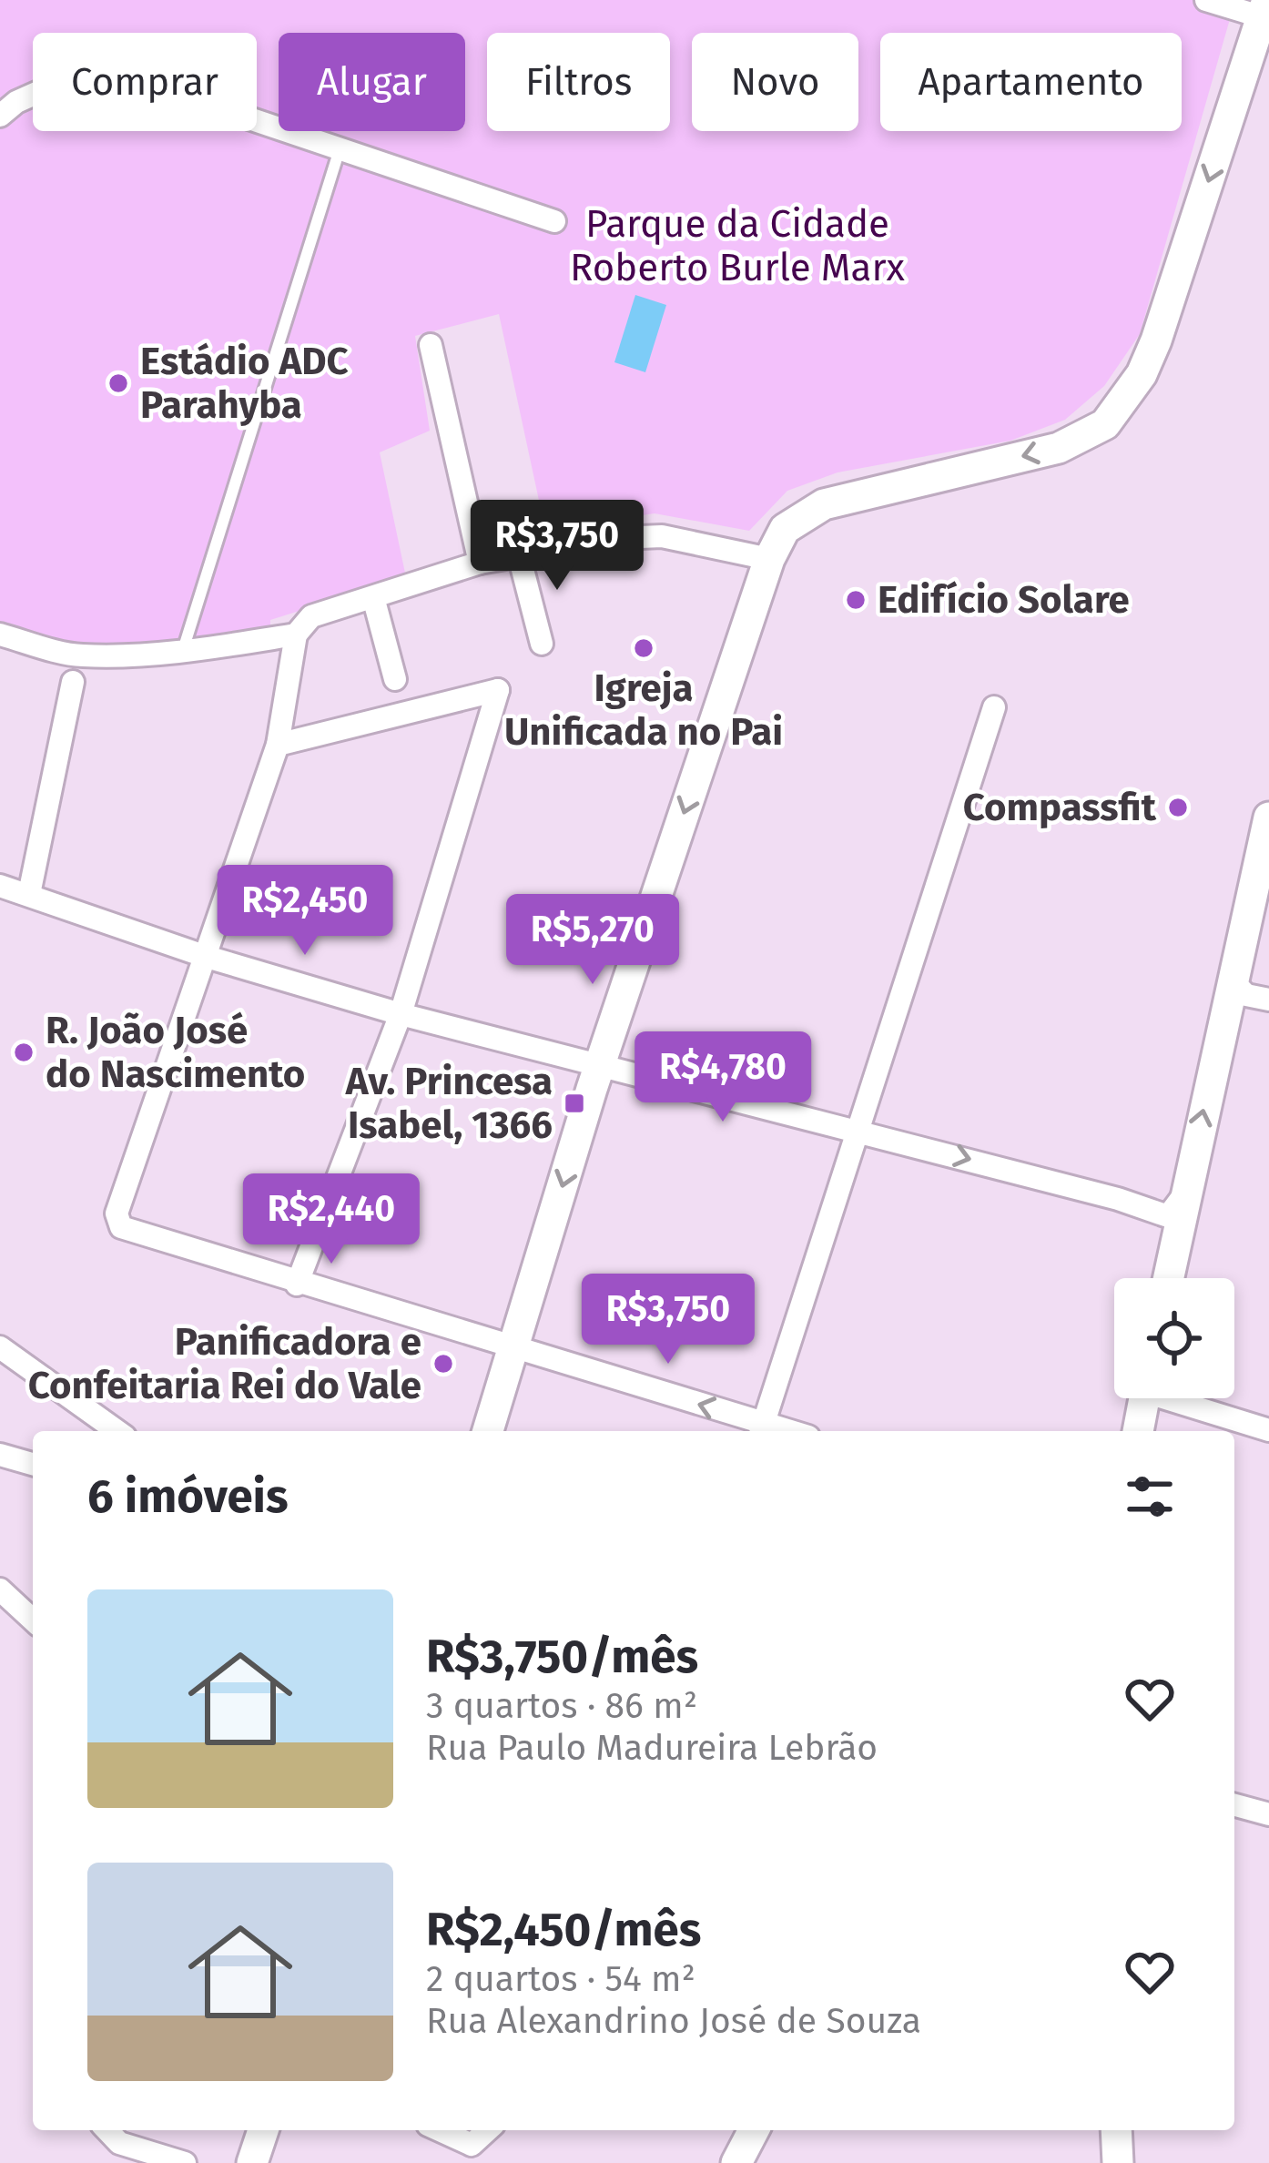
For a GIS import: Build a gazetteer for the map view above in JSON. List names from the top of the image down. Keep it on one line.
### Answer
{"parks":["Parque da Cidade Roberto Burle Marx"],"places":{"other":["Estádio ADC Parahyba","Edifício Solare","Igreja Unificada no Pai","Compassfit","R. João José do Nascimento","Panificadora e Confeitaria Rei do Vale"],"transit":["Av. Princesa Isabel, 1366"]},"page":{"chip":["Comprar","Alugar","Filtros","Novo","Apartamento"],"price":["R$3,750","R$2,450","R$5,270","R$4,780","R$2,440","R$3,750"],"heading":"6 imóveis","list":[{"name":"R$3,750/mês","note":"3 quartos · 86 m² · Rua Paulo Madureira Lebrão"},{"name":"R$2,450/mês","note":"2 quartos · 54 m² · Rua Alexandrino José de Souza"}]}}
